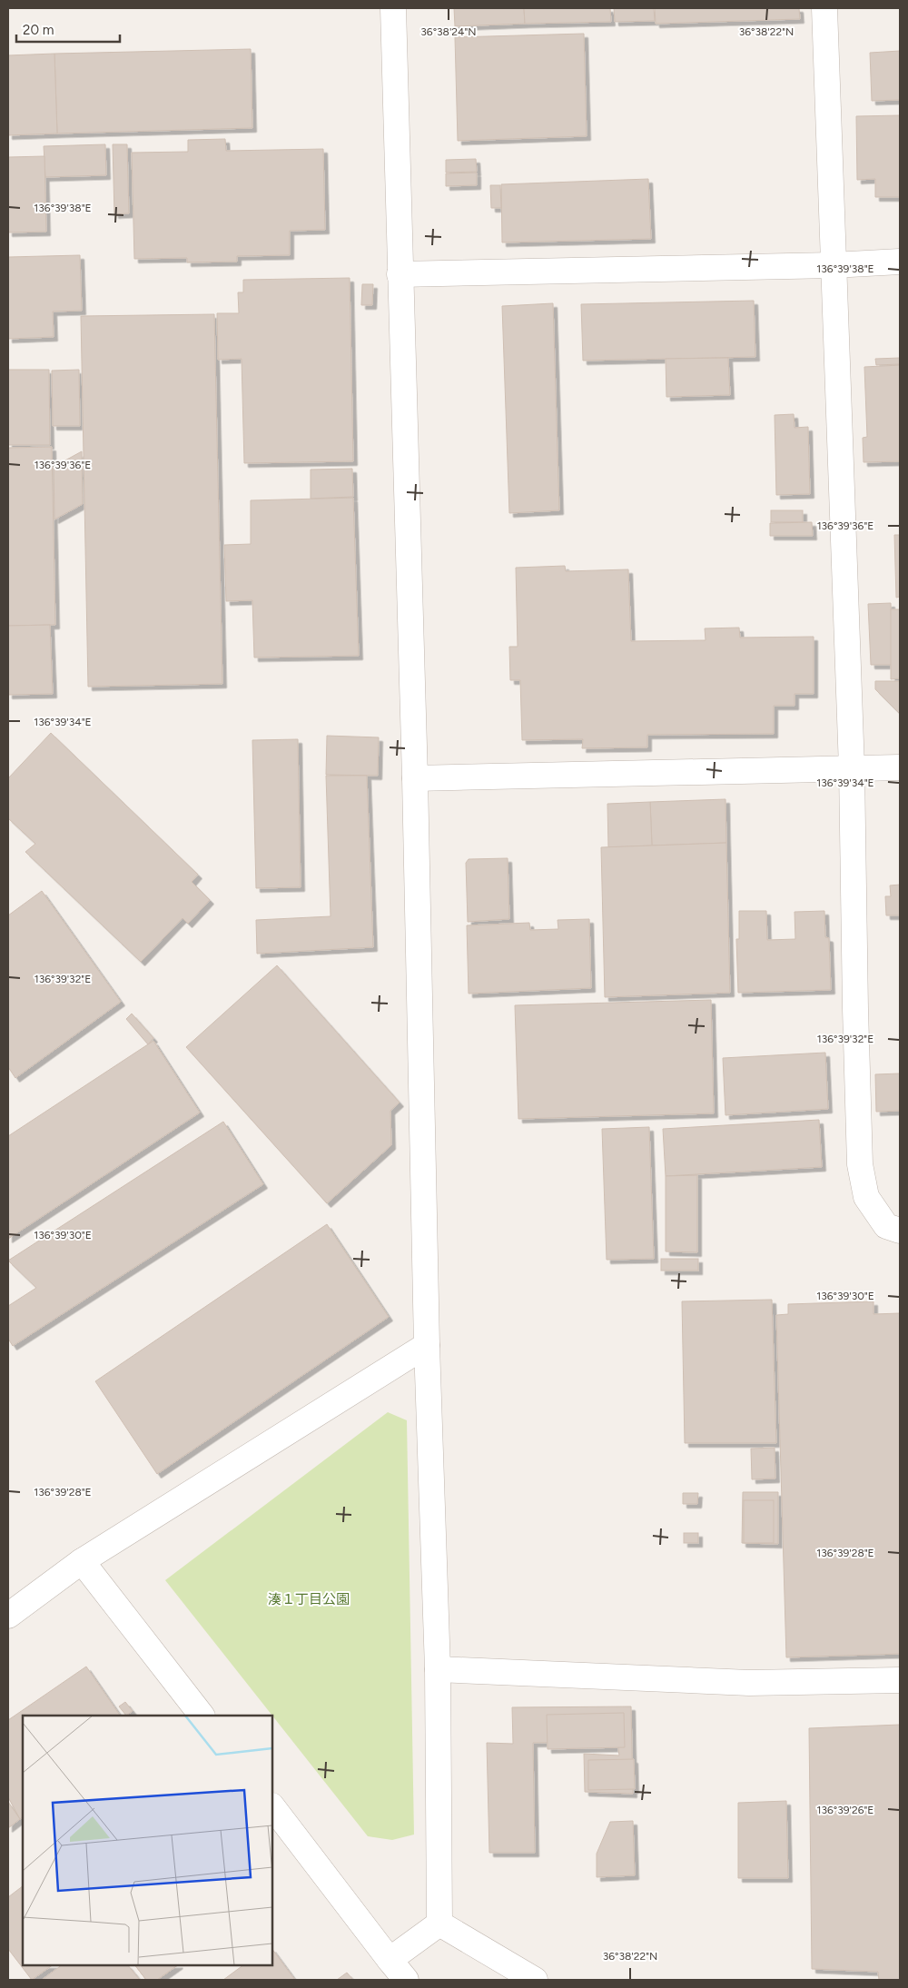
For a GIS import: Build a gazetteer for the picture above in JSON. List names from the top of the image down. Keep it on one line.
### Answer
{"parks":["湊１丁目公園"],"scale_bar":"20 m","coordinates":["36°38'24\"N","36°38'22\"N","136°39'38\"E","136°39'36\"E","136°39'34\"E","136°39'32\"E","136°39'30\"E","136°39'28\"E","136°39'26\"E"]}
